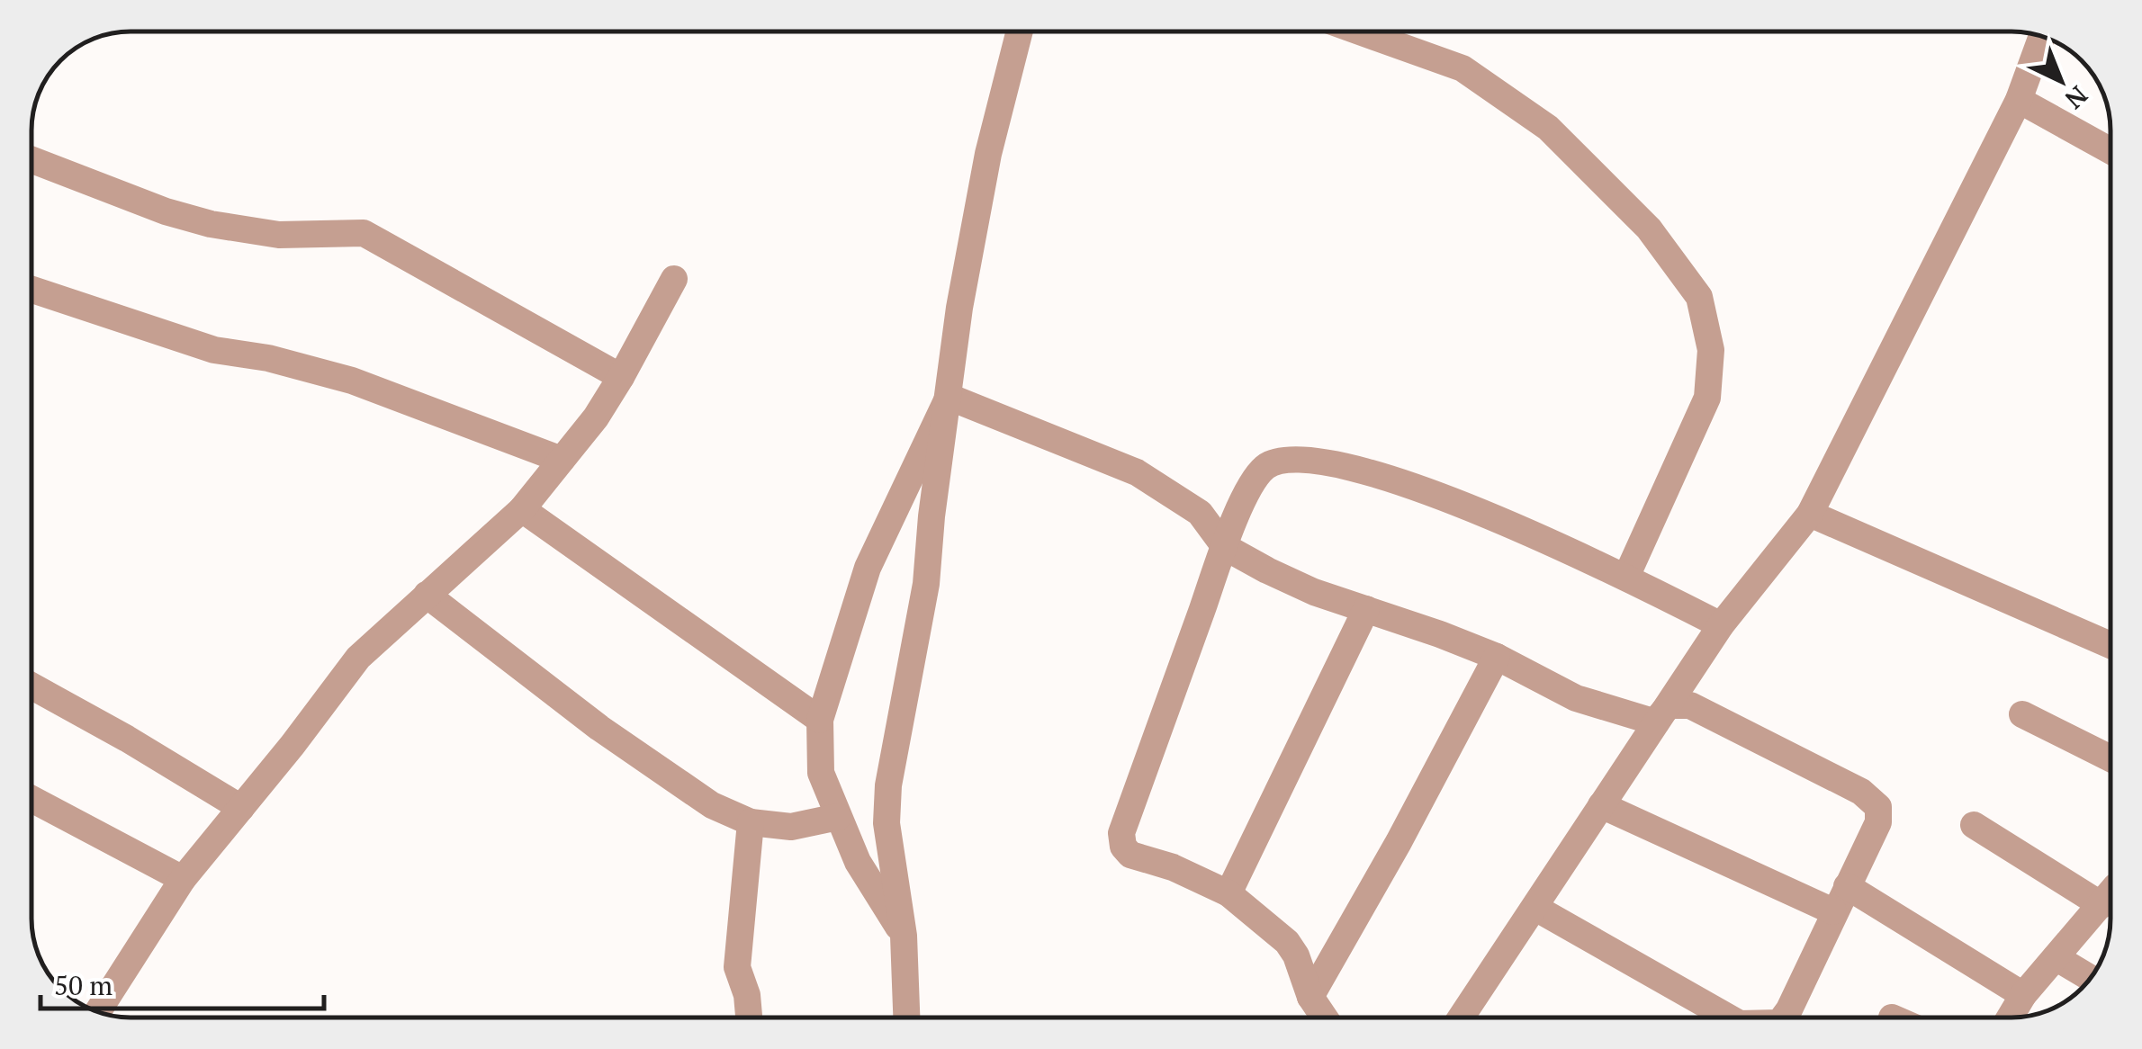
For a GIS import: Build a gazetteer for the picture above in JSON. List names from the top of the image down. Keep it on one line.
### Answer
{"scale_bar":"50 m","north":"bottom right"}
